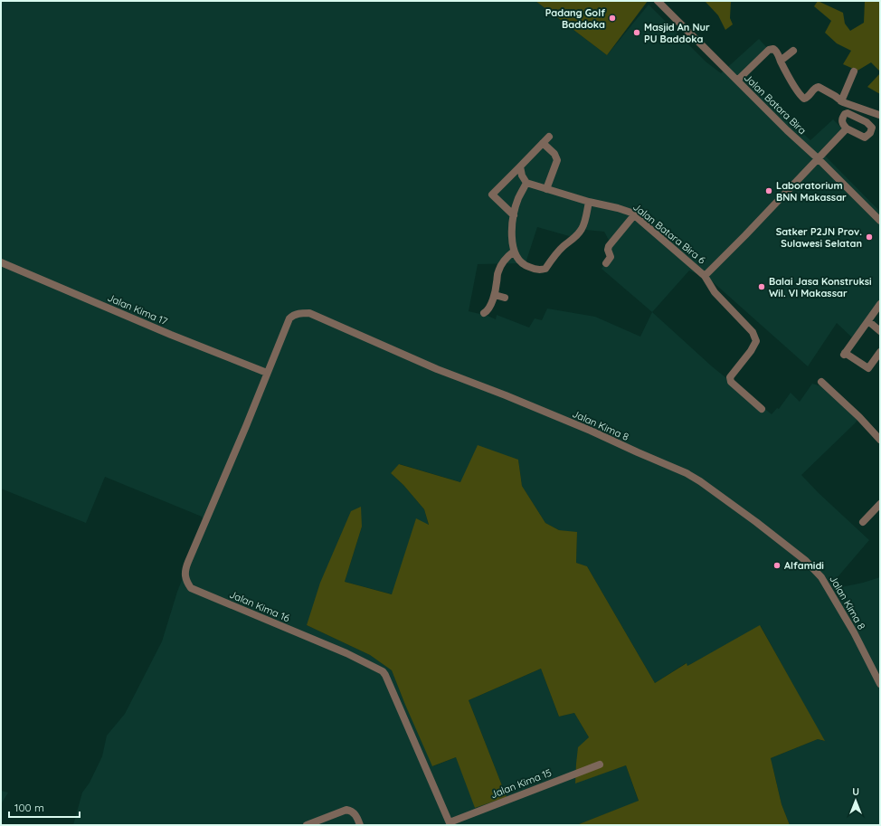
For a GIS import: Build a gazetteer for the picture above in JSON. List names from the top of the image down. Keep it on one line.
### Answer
{"streets":{"street":["Jalan Batara Bira","Jalan Batara Bira 6","Jalan Kima 17","Jalan Kima 8","Jalan Kima 16","Jalan Kima 15"]},"crossings":[["Jalan Batara Bira","Jalan Batara Bira 6"],["Jalan Kima 17","Jalan Kima 8"],["Jalan Kima 17","Jalan Kima 16"],["Jalan Kima 8","Jalan Kima 16"],["Jalan Kima 16","Jalan Kima 15"]],"places":["Padang Golf Baddoka","Masjid An Nur PU Baddoka","Laboratorium BNN Makassar","Satker P2JN Prov. Sulawesi Selatan","Balai Jasa Konstruksi Wil. VI Makassar","Alfamidi"],"scale_bar":"100 m","north":"top"}
